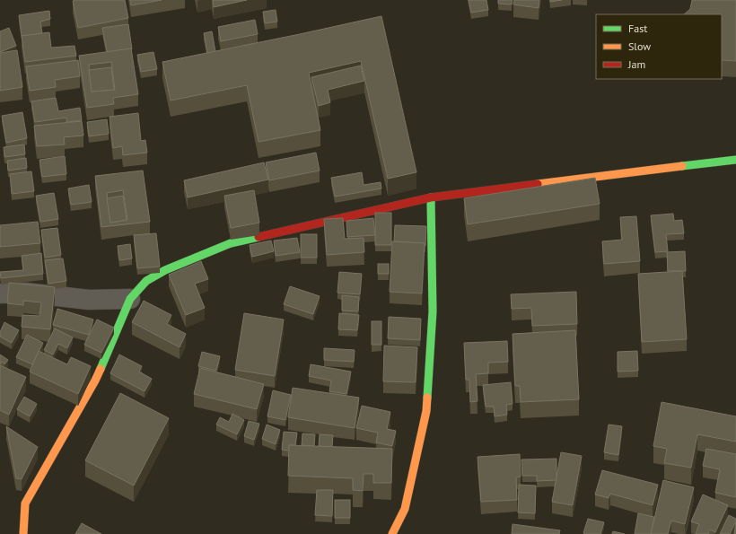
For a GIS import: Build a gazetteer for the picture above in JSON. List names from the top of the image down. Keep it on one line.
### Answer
{"legend":["Fast","Slow","Jam"]}
